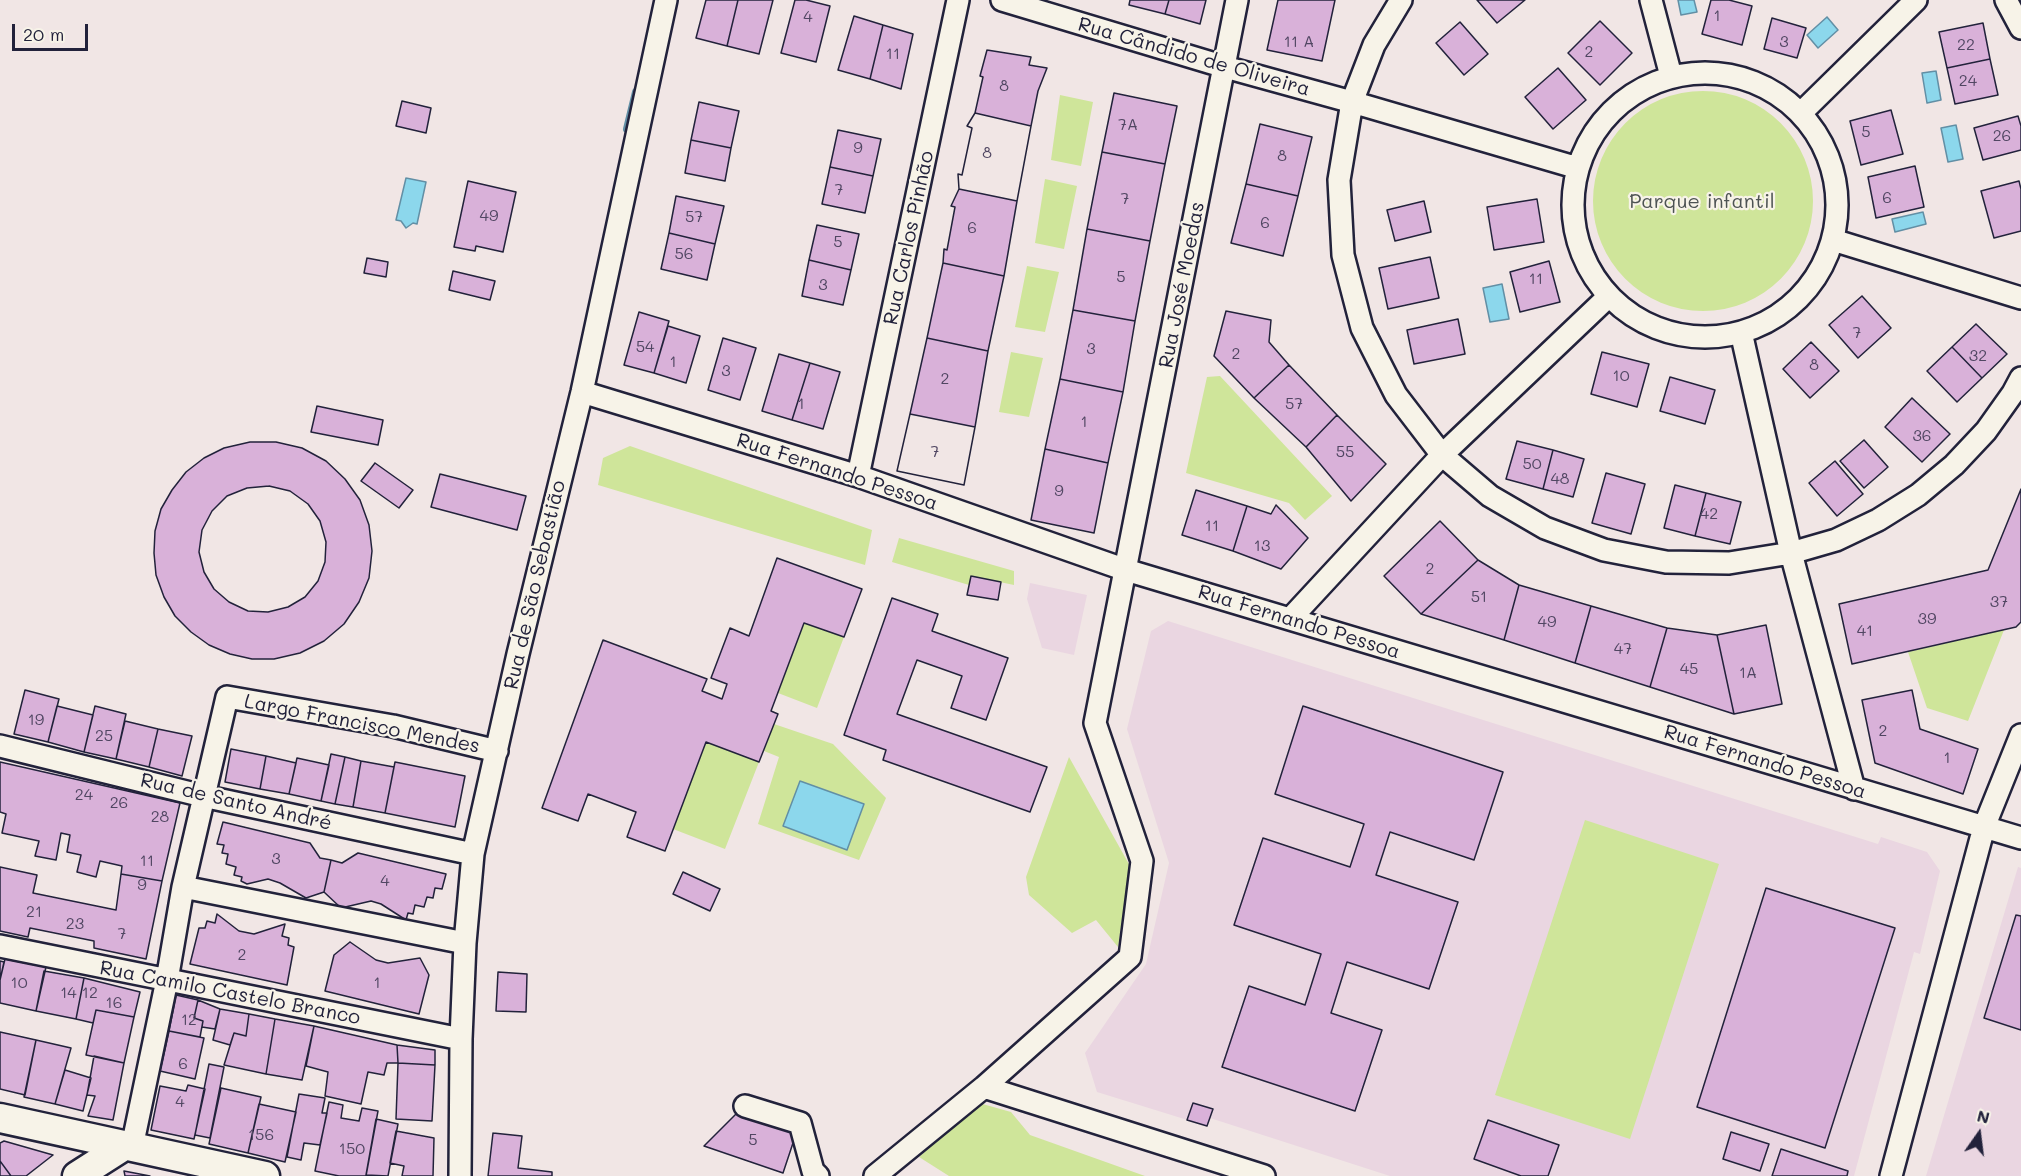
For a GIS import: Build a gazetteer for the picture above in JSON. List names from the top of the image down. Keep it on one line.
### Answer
{"streets":{"street":["Rua Cândido de Oliveira","Rua Carlos Pinhão","Rua José Moedas","Rua Fernando Pessoa","Rua de São Sebastião","Largo Francisco Mendes","Rua de Santo André","Rua Camilo Castelo Branco"]},"crossings":[["Rua Cândido de Oliveira","Rua José Moedas"],["Rua Carlos Pinhão","Rua Fernando Pessoa"],["Rua José Moedas","Rua Fernando Pessoa"],["Rua Fernando Pessoa","Rua de São Sebastião"],["Rua de São Sebastião","Largo Francisco Mendes"],["Rua de São Sebastião","Rua de Santo André"],["Rua de São Sebastião","Rua Camilo Castelo Branco"],["Largo Francisco Mendes","Rua de Santo André"]],"parks":["Parque infantil"],"house_numbers":["1","4","11 A","3","22","2","11","24","8","7A","5","26","9","8","8","7","6","7","49","57","6","6","5","56","5","11","3","7","54","3","2","32","1","8","3","10","2","1","57","1","36","7","55","50","48","9","42","11","13","2","51","37","39","49","41","47","45","1A","19","2","25","1","24","26","28","3","11","4","9","21","23","7","2","10","1","14 12","16","12","6","4","156","5","150"],"scale_bar":"20 m","north":"top"}
